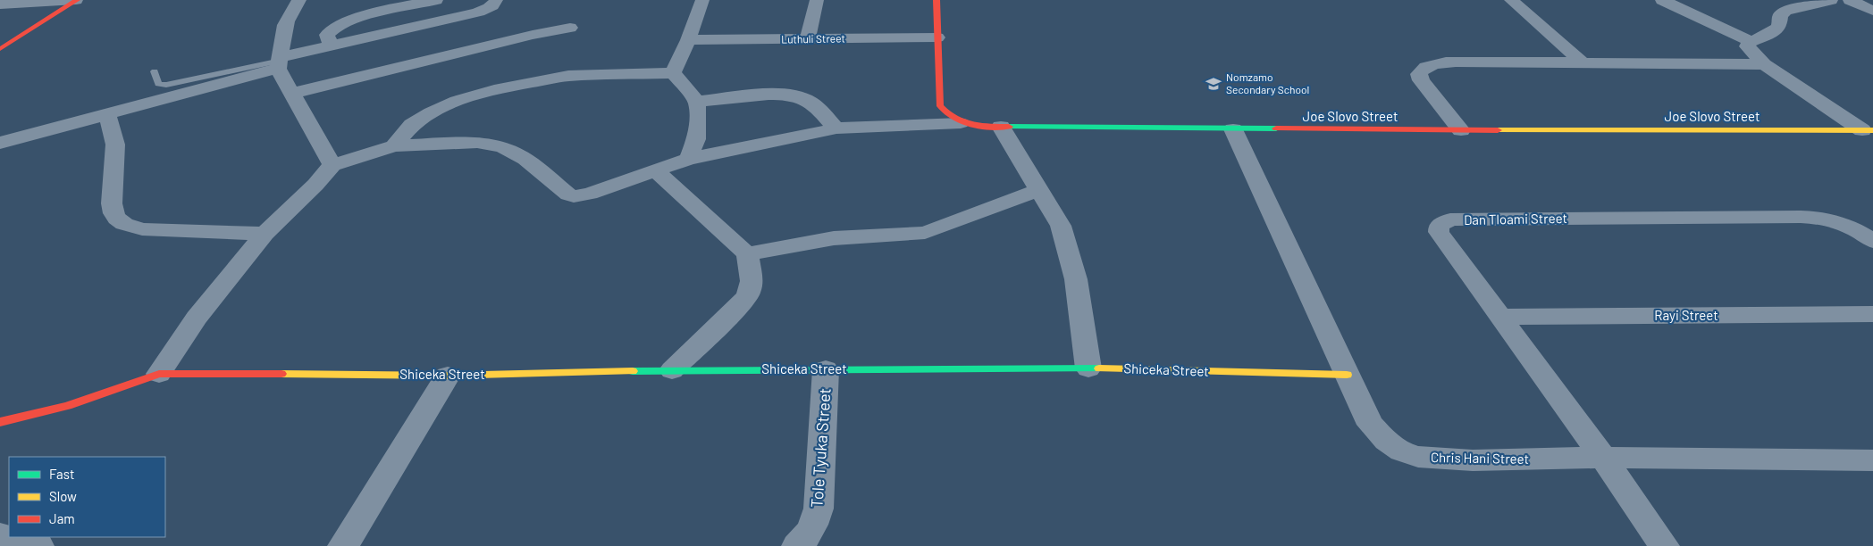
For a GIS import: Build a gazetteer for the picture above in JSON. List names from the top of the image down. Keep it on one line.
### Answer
{"streets":{"street":["Luthuli Street","Joe Slovo Street","Dan Tloami Street","Rayi Street","Shiceka Street","Tole Tyuka Street","Chris Hani Street"]},"crossings":[["Joe Slovo Street","Chris Hani Street"],["Dan Tloami Street","Rayi Street"],["Dan Tloami Street","Chris Hani Street"],["Shiceka Street","Tole Tyuka Street"],["Shiceka Street","Chris Hani Street"]],"places":{"school or university":["Nomzamo Secondary School"]},"legend":["Fast","Slow","Jam"]}
